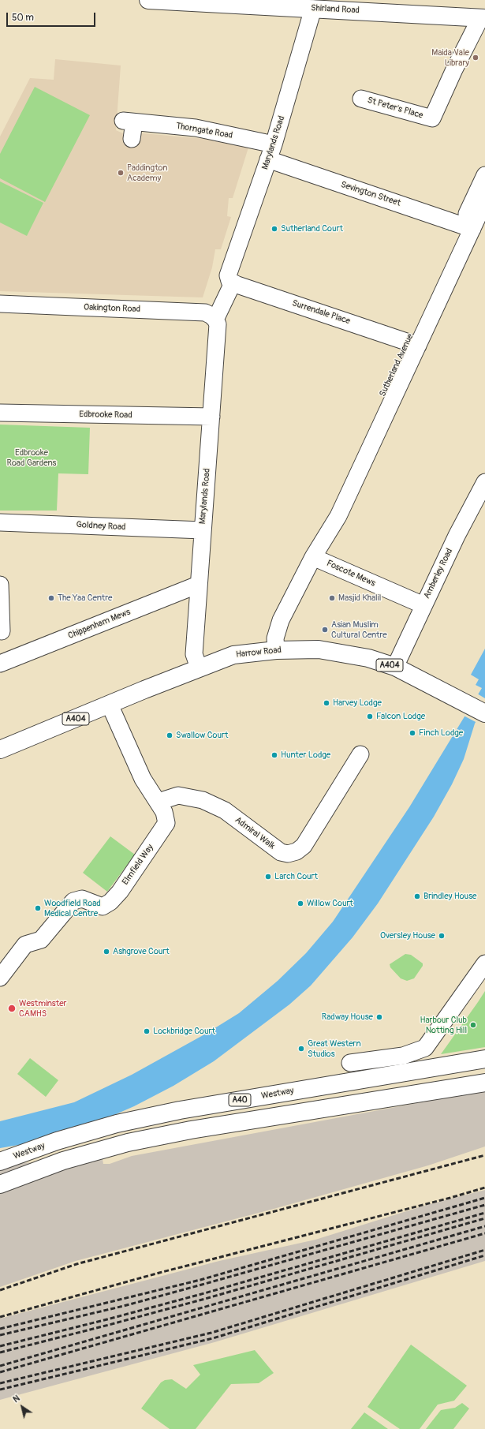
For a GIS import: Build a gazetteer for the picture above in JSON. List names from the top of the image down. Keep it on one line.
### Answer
{"streets":{"main road":["Shirland Road","Harrow Road","A404","Westway","A40"],"street":["St Peter's Place","Thorngate Road","Marylands Road","Sevington Street","Oakington Road","Surrendale Place","Sutherland Avenue","Edbrooke Road","Goldney Road","Foscote Mews","Amberley Road","Chippenham Mews","Admiral Walk","Elmfield Way"]},"crossings":[["Shirland Road","St Peter's Place"],["Shirland Road","Marylands Road"],["Thorngate Road","Marylands Road"],["Marylands Road","Sevington Street"],["Marylands Road","Oakington Road"],["Marylands Road","Surrendale Place"],["Marylands Road","Edbrooke Road"],["Marylands Road","Goldney Road"],["Marylands Road","Chippenham Mews"],["Marylands Road","Harrow Road"],["Sevington Street","Sutherland Avenue"],["Surrendale Place","Sutherland Avenue"],["Sutherland Avenue","Foscote Mews"],["Sutherland Avenue","Harrow Road"],["Foscote Mews","Amberley Road"],["Amberley Road","Harrow Road"],["Harrow Road","Elmfield Way"],["Admiral Walk","Elmfield Way"]],"parks":["Edbrooke Road Gardens"],"places":["Maida Vale Library","Paddington Academy","Sutherland Court","The Yaa Centre","Masjid Khalil","Asian Muslim Cultural Centre","Harvey Lodge","Falcon Lodge","Finch Lodge","Swallow Court","Hunter Lodge","Larch Court","Brindley House","Willow Court","Woodfield Road Medical Centre","Oversley House","Ashgrove Court","Westminster CAMHS","Radway House","Harbour Club Notting Hill","Lockbridge Court","Great Western Studios"],"scale_bar":"50 m","north":"top left"}
